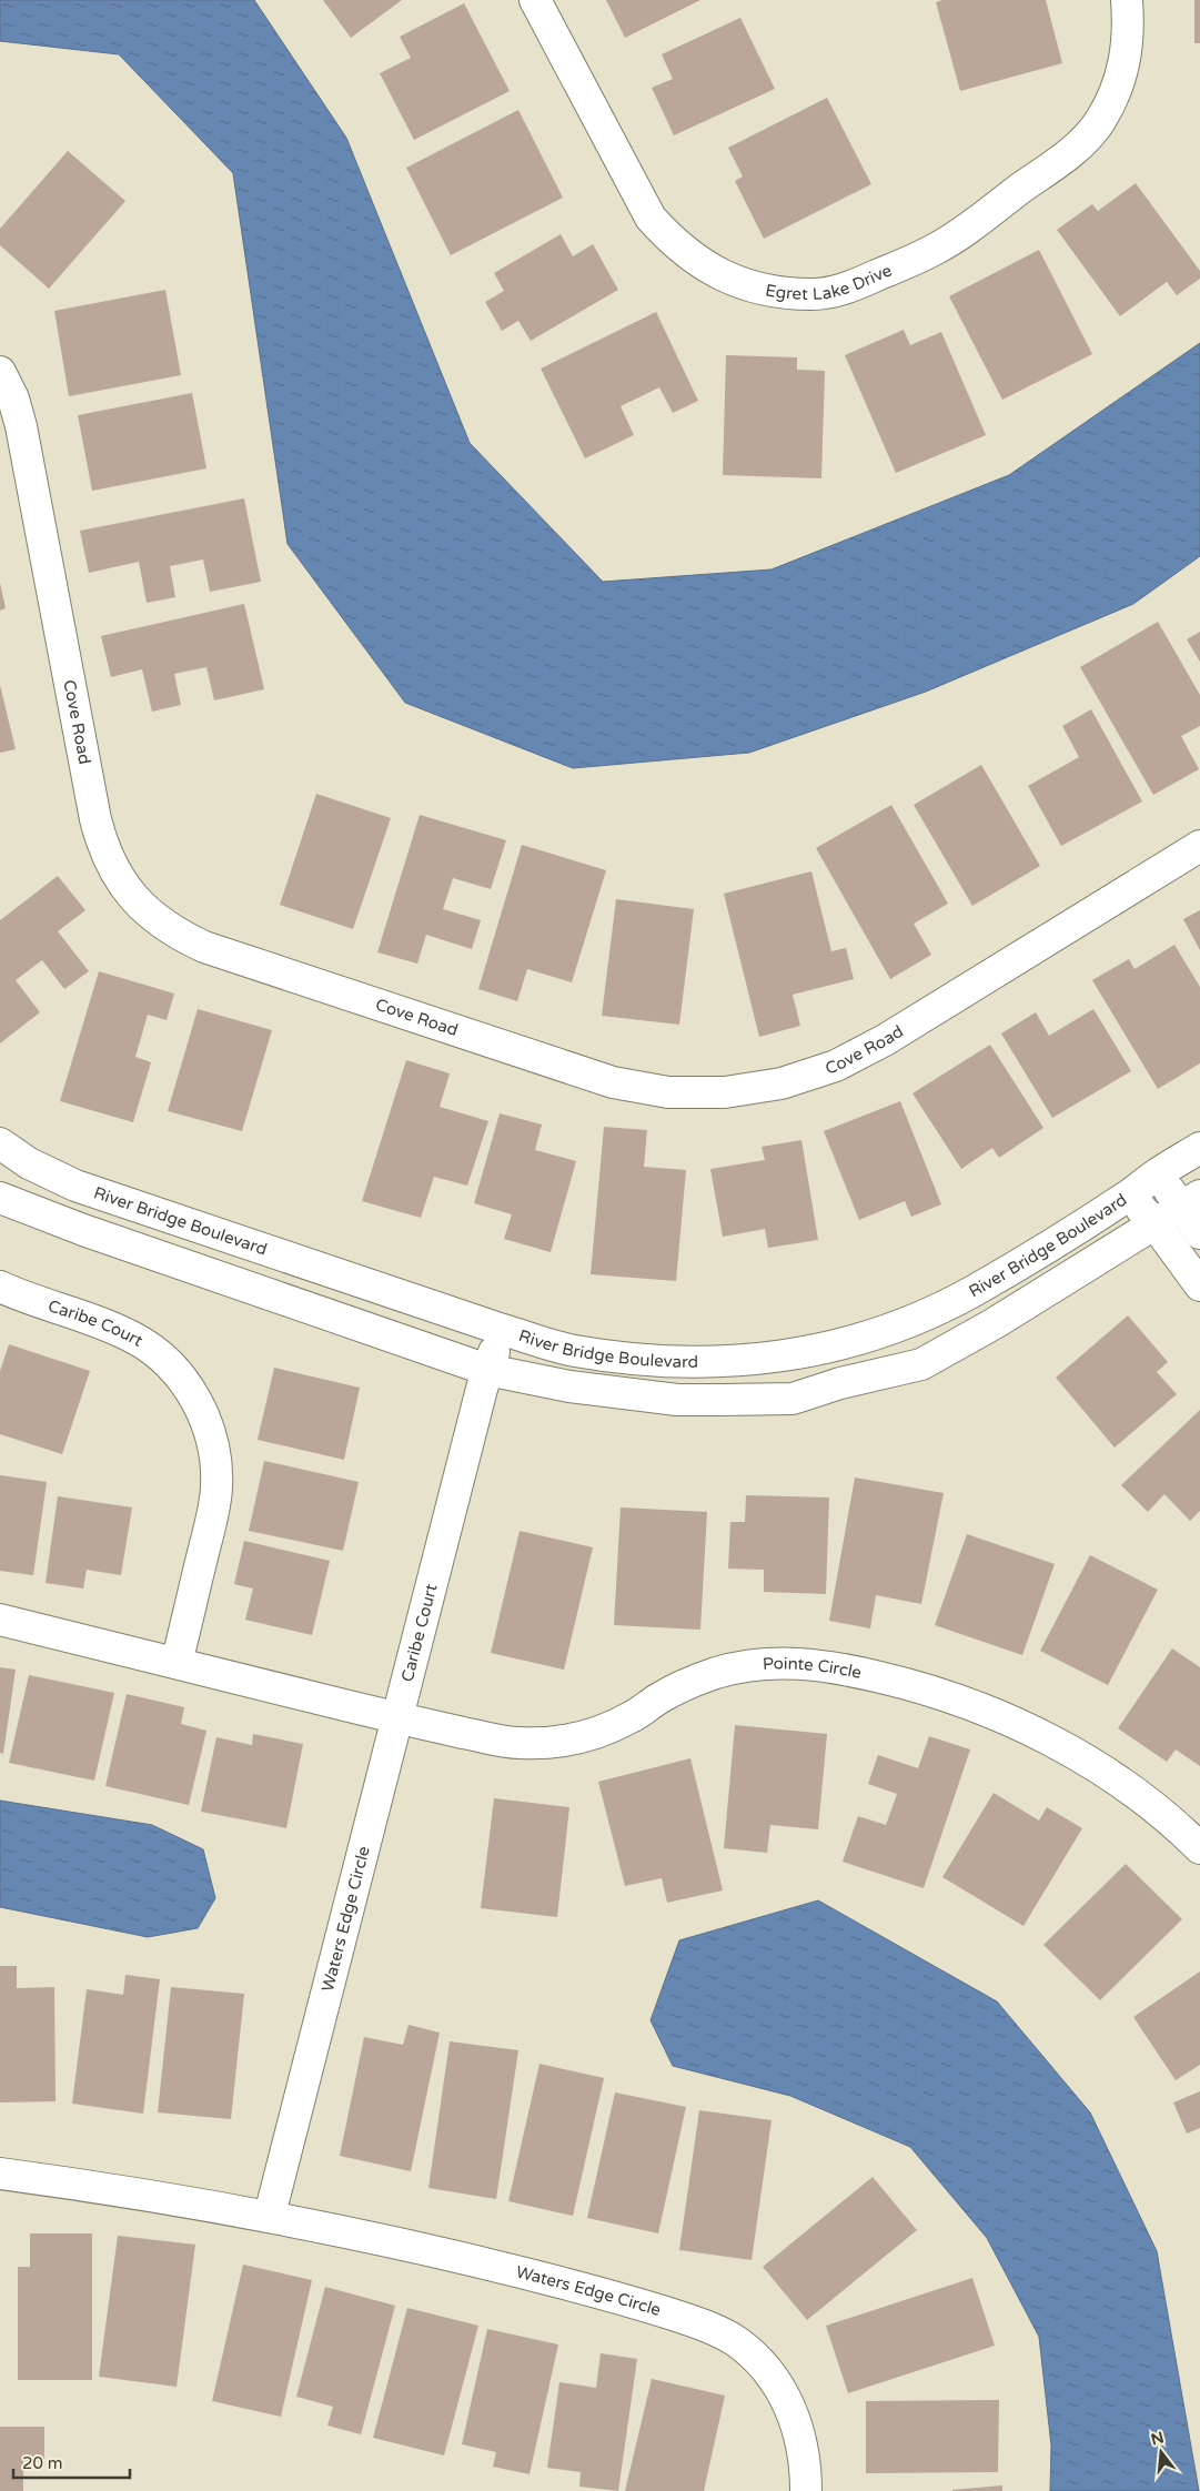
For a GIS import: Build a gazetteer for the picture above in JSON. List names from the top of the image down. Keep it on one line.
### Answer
{"streets":{"street":["Egret Lake Drive","Cove Road","River Bridge Boulevard","Caribe Court","Pointe Circle","Waters Edge Circle"]},"crossings":[["River Bridge Boulevard","Caribe Court"],["Caribe Court","Pointe Circle"],["Caribe Court","Waters Edge Circle"],["Pointe Circle","Waters Edge Circle"]],"scale_bar":"20 m","north":"top"}
